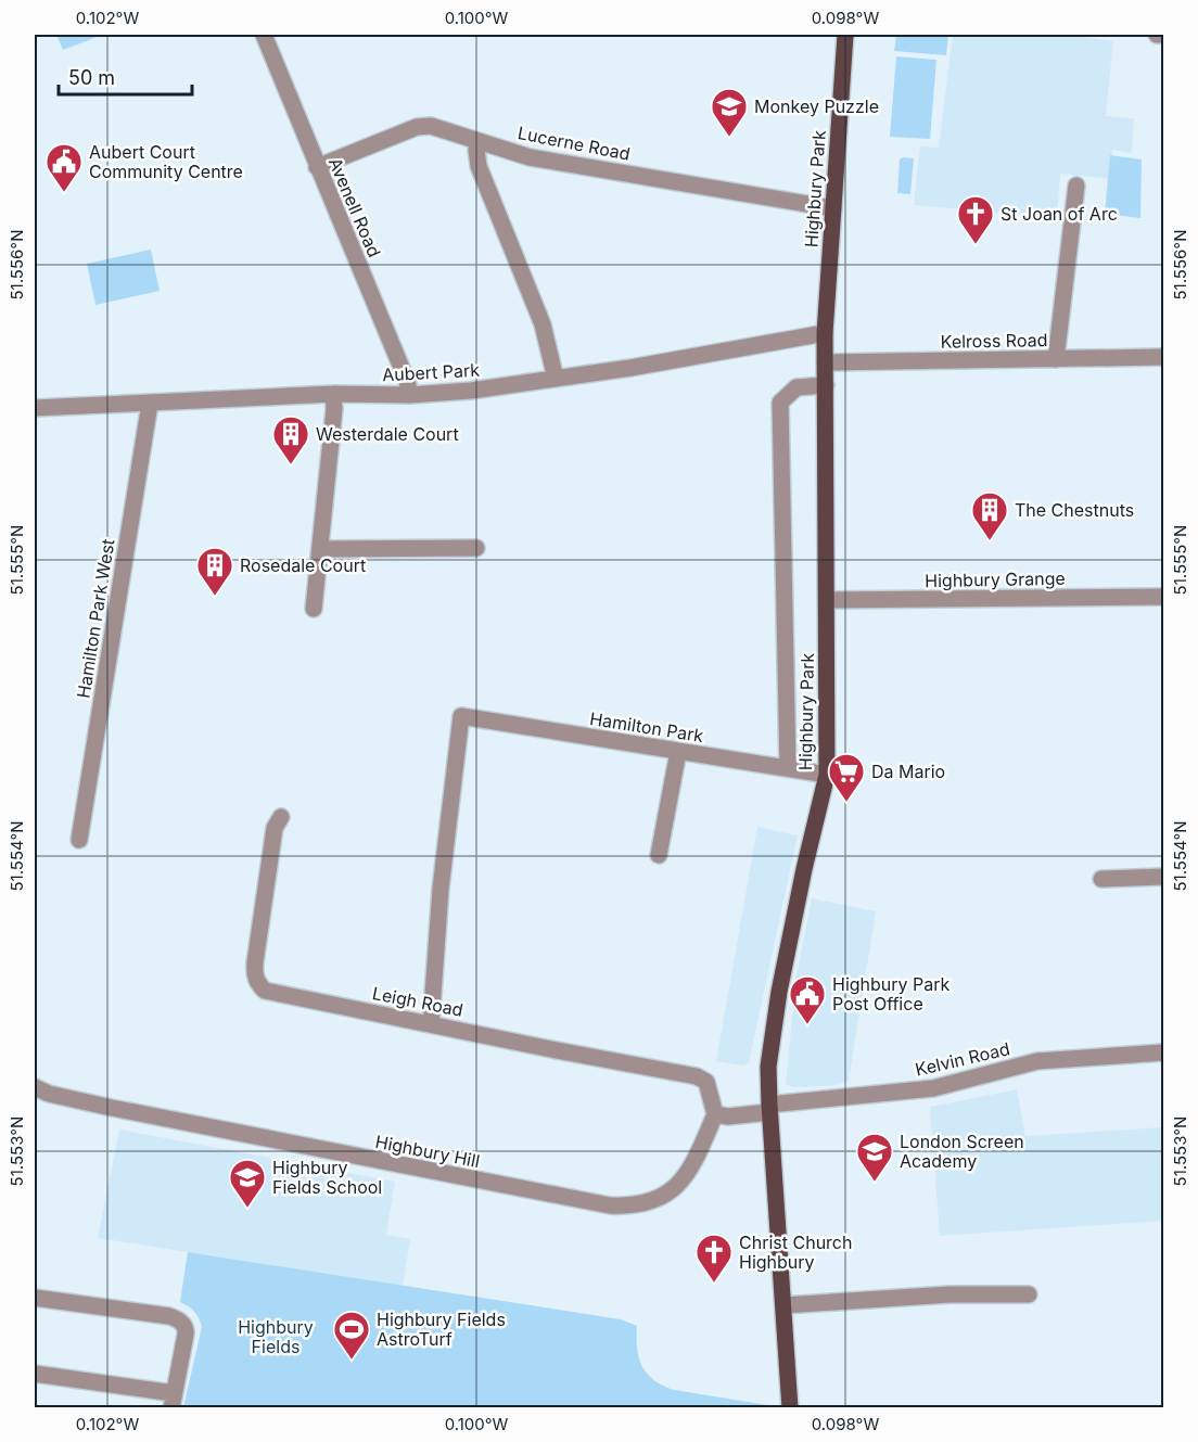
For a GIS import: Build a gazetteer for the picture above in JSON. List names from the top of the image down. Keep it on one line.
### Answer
{"streets":{"main road":["Highbury Park"],"street":["Lucerne Road","Avenell Road","Kelross Road","Aubert Park","Highbury Grange","Hamilton Park West","Hamilton Park","Leigh Road","Kelvin Road","Highbury Hill"]},"crossings":[["Lucerne Road","Highbury Park"],["Lucerne Road","Avenell Road"],["Highbury Park","Kelross Road"],["Highbury Park","Aubert Park"],["Highbury Park","Highbury Grange"],["Highbury Park","Hamilton Park"],["Highbury Park","Kelvin Road"],["Avenell Road","Aubert Park"],["Aubert Park","Hamilton Park West"],["Hamilton Park","Leigh Road"],["Leigh Road","Highbury Hill"]],"parks":["Highbury Fields"],"places":{"school or university":["Monkey Puzzle","London Screen Academy","Highbury Fields School"],"public building":["Aubert Court Community Centre","Highbury Park Post Office"],"church":["St Joan of Arc","Christ Church Highbury"],"building":["Westerdale Court","The Chestnuts","Rosedale Court"],"supermarket":["Da Mario"],"sports":["Highbury Fields AstroTurf"]},"scale_bar":"50 m","coordinates":["0.102°W","0.100°W","0.098°W","51.556°N","51.555°N","51.554°N","51.553°N"]}
